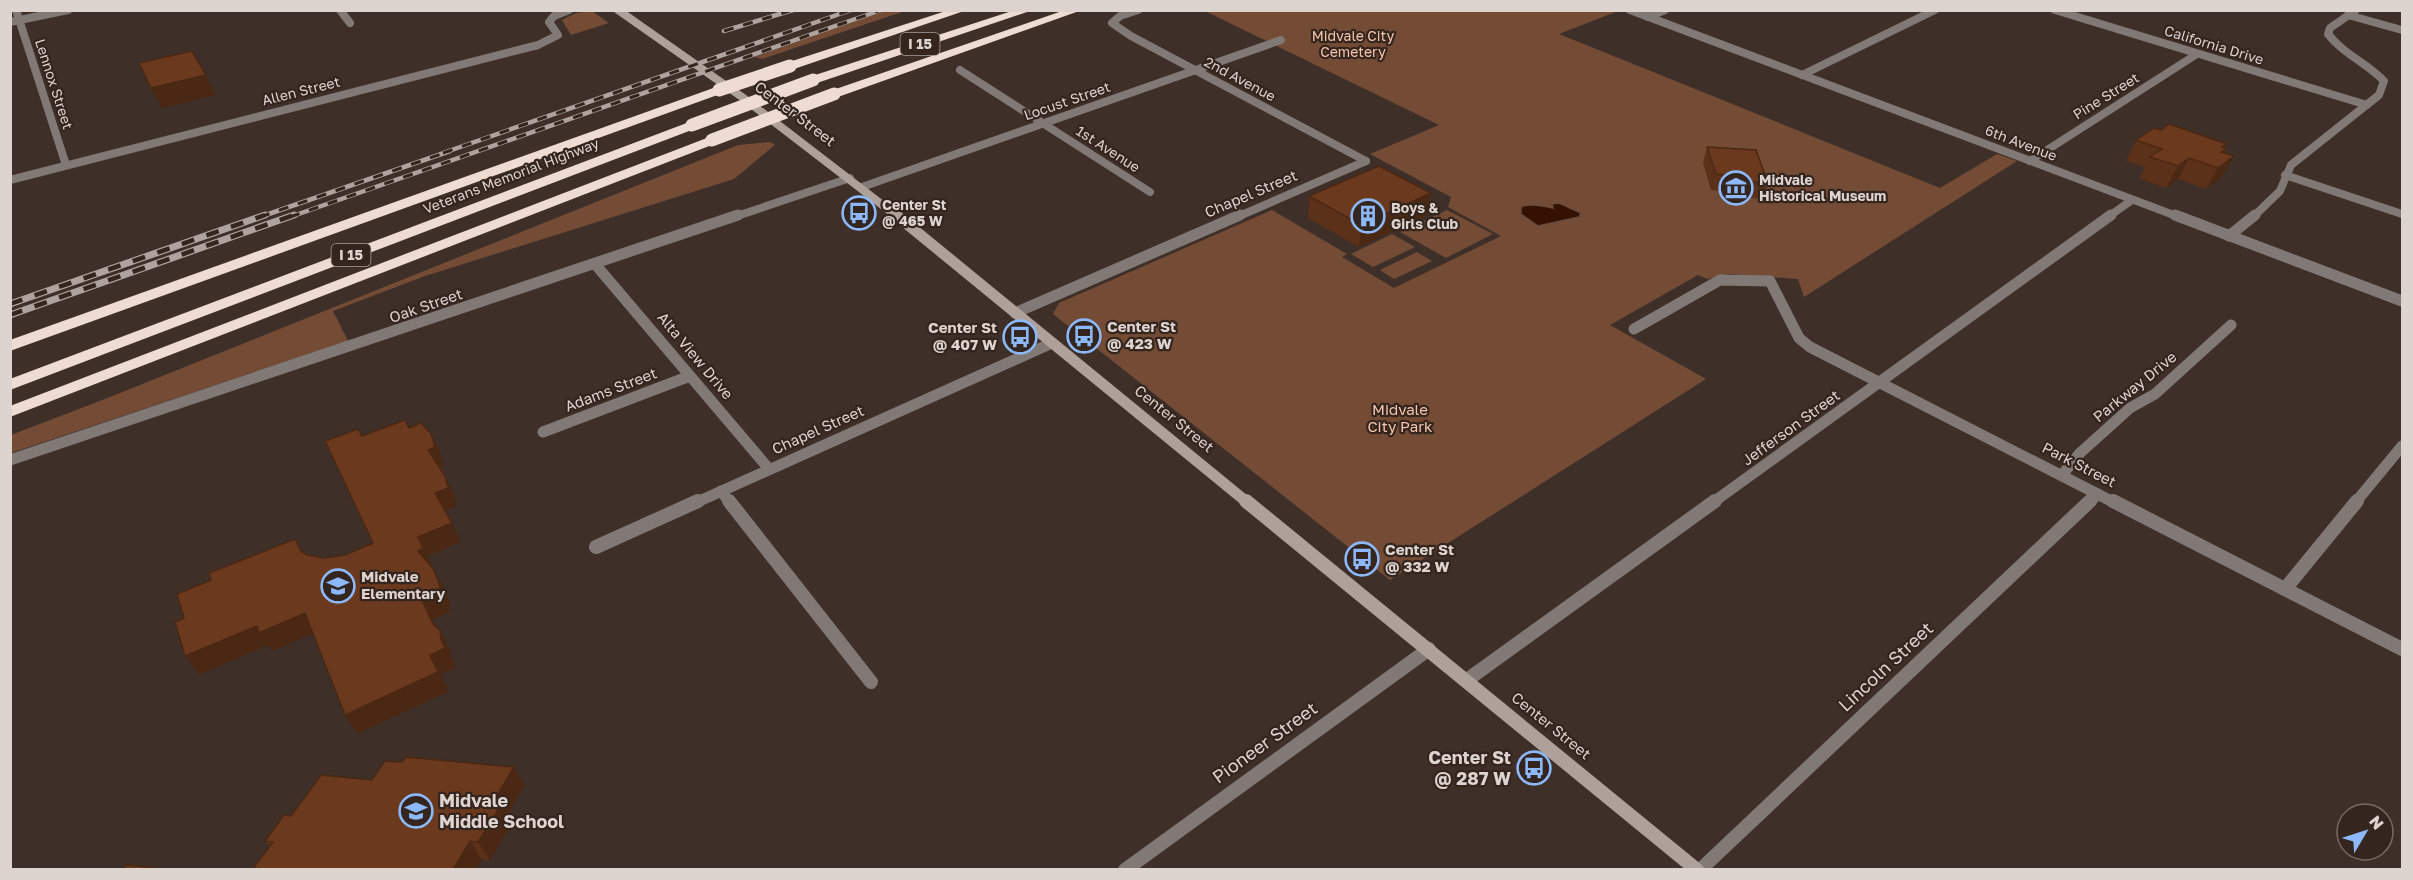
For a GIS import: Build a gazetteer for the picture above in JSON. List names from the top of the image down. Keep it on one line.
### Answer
{"streets":{"highway":["I 15","Veterans Memorial Highway"],"main road":["Center Street"],"street":["California Drive","2nd Avenue","Lennox Street","Allen Street","Pine Street","Locust Street","6th Avenue","1st Avenue","Chapel Street","Oak Street","Alta View Drive","Parkway Drive","Adams Street","Jefferson Street","Park Street","Lincoln Street","Pioneer Street"]},"crossings":[["California Drive","Pine Street"],["2nd Avenue","Locust Street"],["2nd Avenue","Chapel Street"],["Lennox Street","Allen Street"],["Pine Street","6th Avenue"],["Locust Street","Center Street"],["Locust Street","1st Avenue"],["Center Street","Chapel Street"],["Center Street","Oak Street"],["Center Street","Jefferson Street"],["Center Street","Lincoln Street"],["Center Street","Pioneer Street"],["6th Avenue","Jefferson Street"],["Chapel Street","Alta View Drive"],["Oak Street","Alta View Drive"],["Alta View Drive","Adams Street"],["Parkway Drive","Park Street"],["Jefferson Street","Park Street"],["Park Street","Lincoln Street"]],"parks":["Midvale City Cemetery","Midvale City Park"],"places":{"museum":["Midvale Historical Museum"],"bus stop":["Center St @ 465 W","Center St @ 423 W","Center St @ 407 W","Center St @ 332 W","Center St @ 287 W"],"building":["Boys & Girls Club"],"school or university":["Midvale Elementary","Midvale Middle School"]},"north":"top right"}
